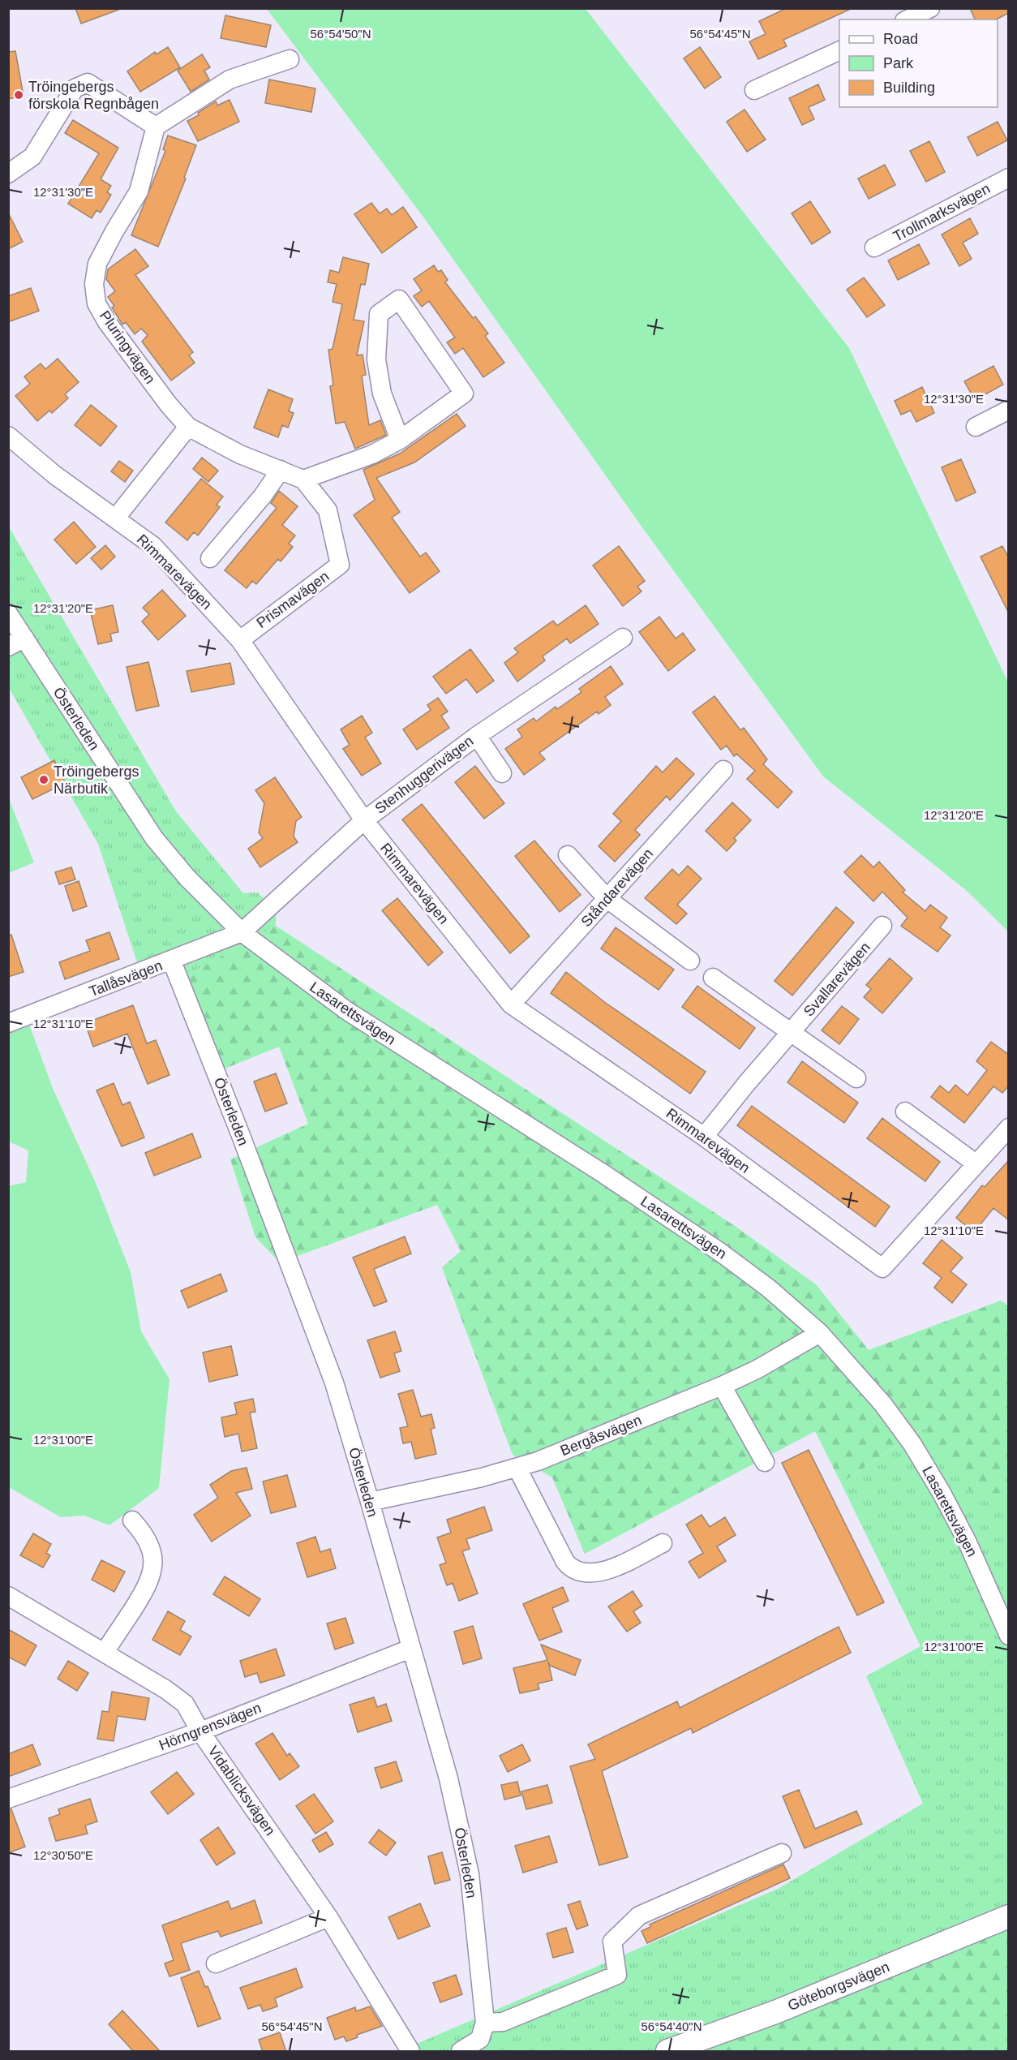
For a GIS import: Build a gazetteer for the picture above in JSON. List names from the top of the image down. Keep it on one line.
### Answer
{"streets":{"main road":["Göteborgsvägen"],"street":["Trollmarksvägen","Pluringvägen","Rimmarevägen","Prismavägen","Österleden","Stenhuggerivägen","Ståndarevägen","Tallåsvägen","Svallarevägen","Lasarettsvägen","Bergåsvägen","Hörngrensvägen","Vidablicksvägen"]},"crossings":[["Pluringvägen","Prismavägen"],["Rimmarevägen","Prismavägen"],["Rimmarevägen","Stenhuggerivägen"],["Rimmarevägen","Ståndarevägen"],["Rimmarevägen","Svallarevägen"],["Österleden","Stenhuggerivägen"],["Österleden","Tallåsvägen"],["Österleden","Lasarettsvägen"],["Österleden","Bergåsvägen"],["Österleden","Hörngrensvägen"],["Stenhuggerivägen","Tallåsvägen"],["Stenhuggerivägen","Lasarettsvägen"],["Tallåsvägen","Lasarettsvägen"],["Lasarettsvägen","Bergåsvägen"],["Hörngrensvägen","Vidablicksvägen"]],"places":["Tröingebergs förskola Regnbågen","Tröingebergs Närbutik"],"legend":["Road","Park","Building"],"coordinates":["56°54'50\"N","56°54'45\"N","12°31'30\"E","12°31'20\"E","12°31'10\"E","12°31'00\"E","12°30'50\"E","56°54'40\"N"]}
